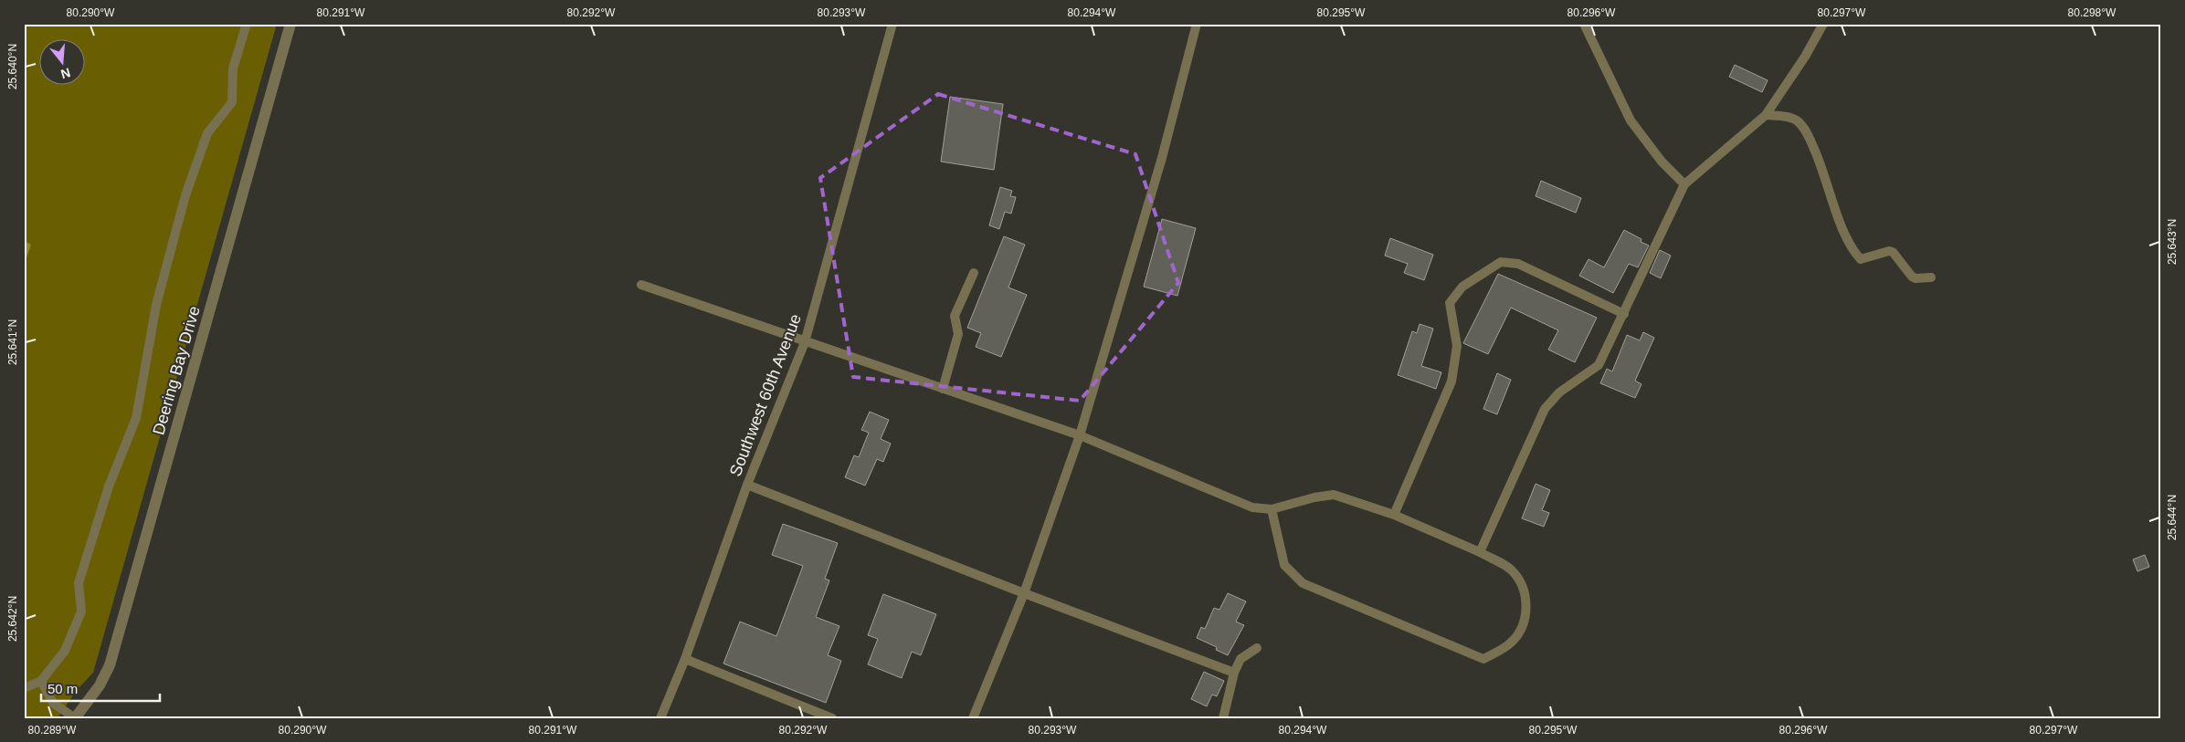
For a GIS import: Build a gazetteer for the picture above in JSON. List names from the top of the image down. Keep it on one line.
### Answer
{"streets":{"street":["Deering Bay Drive"],"lane":["Southwest 60th Avenue"]},"scale_bar":"50 m","north":"bottom","coordinates":["80.290°W","80.291°W","80.292°W","80.293°W","80.294°W","80.295°W","80.296°W","80.297°W","80.298°W","25.640°N","25.643°N","25.641°N","25.644°N","25.642°N","80.289°W"]}
